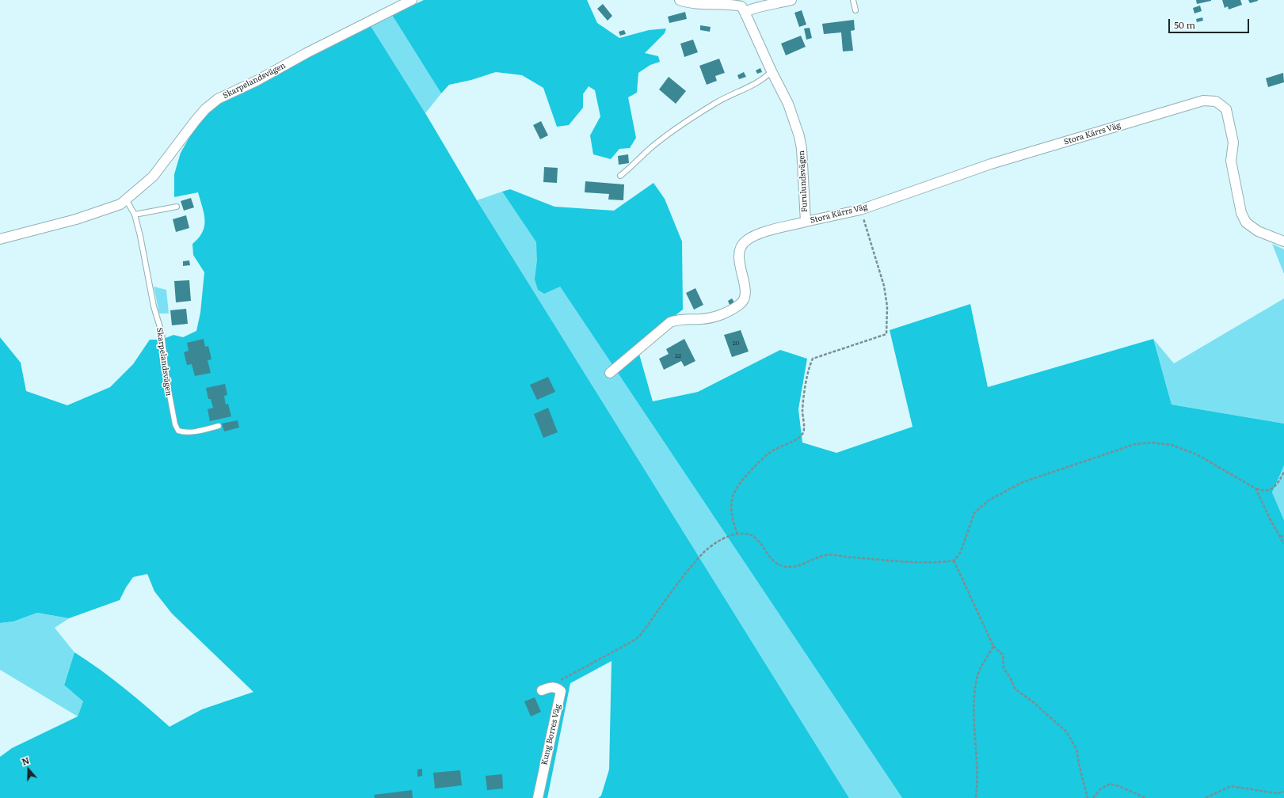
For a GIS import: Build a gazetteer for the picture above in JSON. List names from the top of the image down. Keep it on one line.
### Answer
{"streets":{"street":["Skarpelandsvägen","Stora Kärrs Väg","Furulundsvägen","Kung Borres Väg"]},"crossings":[["Stora Kärrs Väg","Furulundsvägen"]],"house_numbers":["20","22"],"scale_bar":"50 m","north":"top"}
